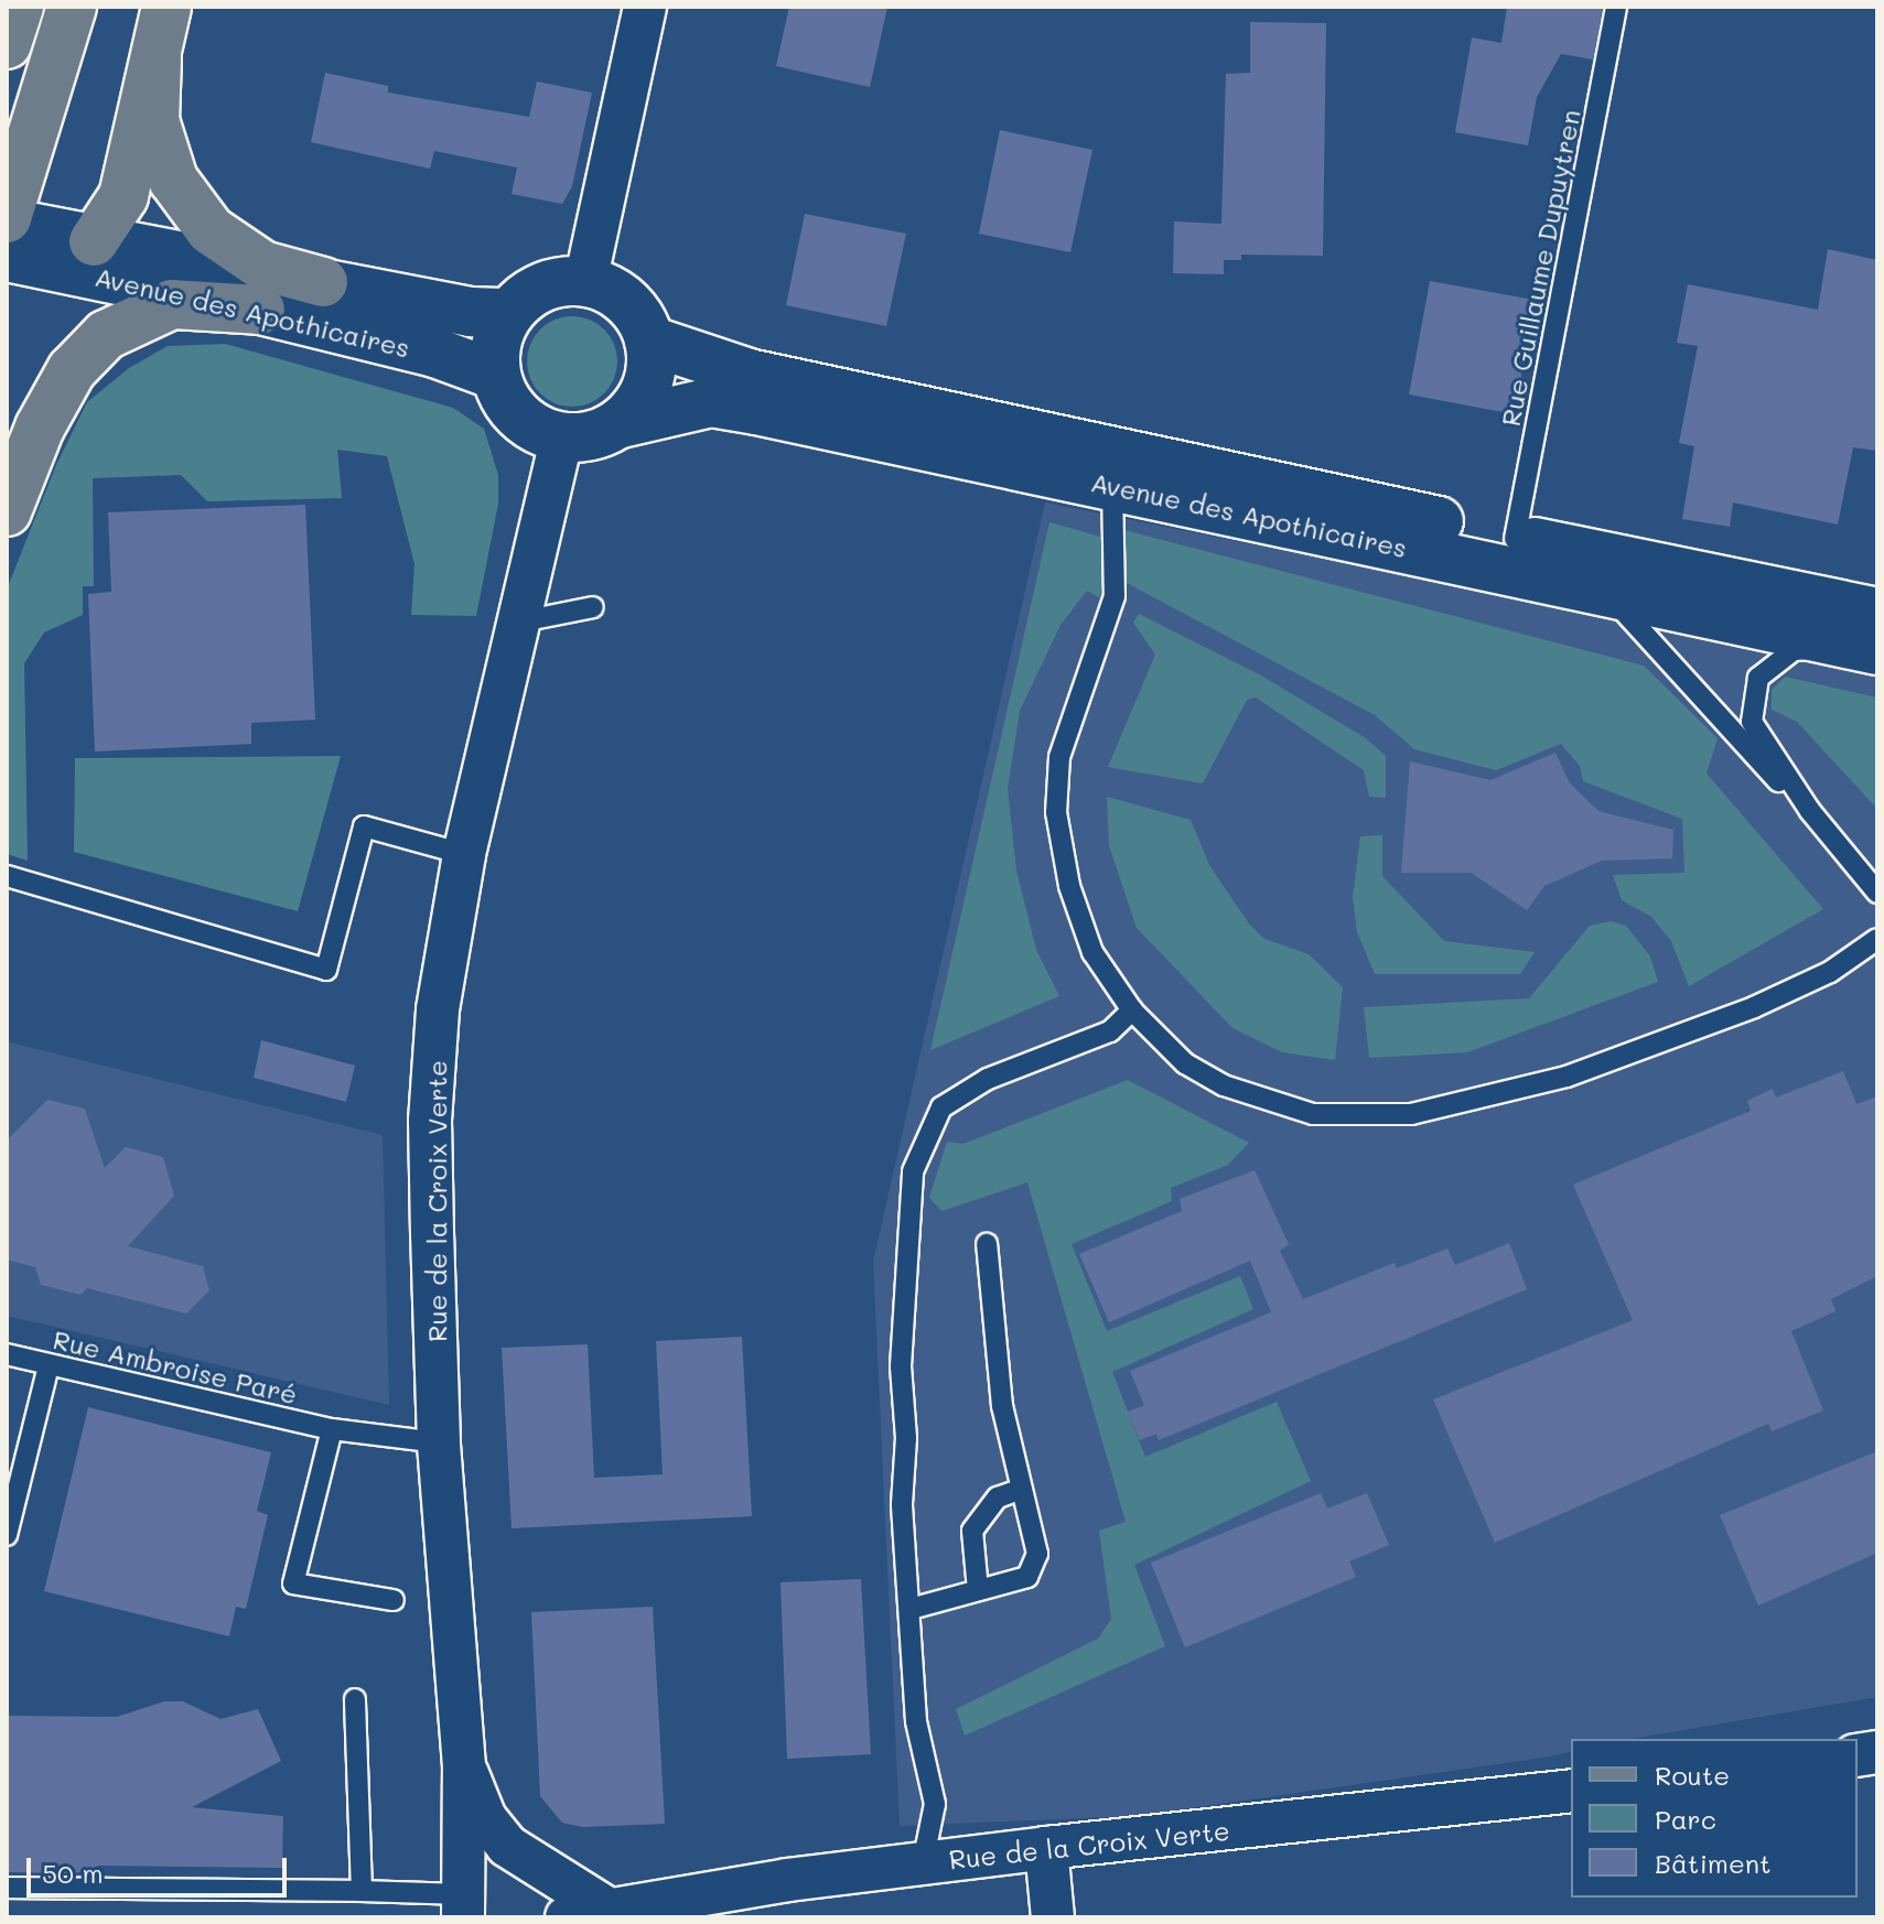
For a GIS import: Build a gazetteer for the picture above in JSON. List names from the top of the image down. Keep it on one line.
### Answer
{"streets":{"main road":["Avenue des Apothicaires"],"street":["Rue de la Croix Verte"],"lane":["Rue Guillaume Dupuytren","Rue Ambroise Paré"]},"crossings":[["Rue Guillaume Dupuytren","Avenue des Apothicaires"],["Avenue des Apothicaires","Rue de la Croix Verte"],["Rue de la Croix Verte","Rue Ambroise Paré"]],"legend":["Route","Parc","Bâtiment"],"scale_bar":"50 m"}
